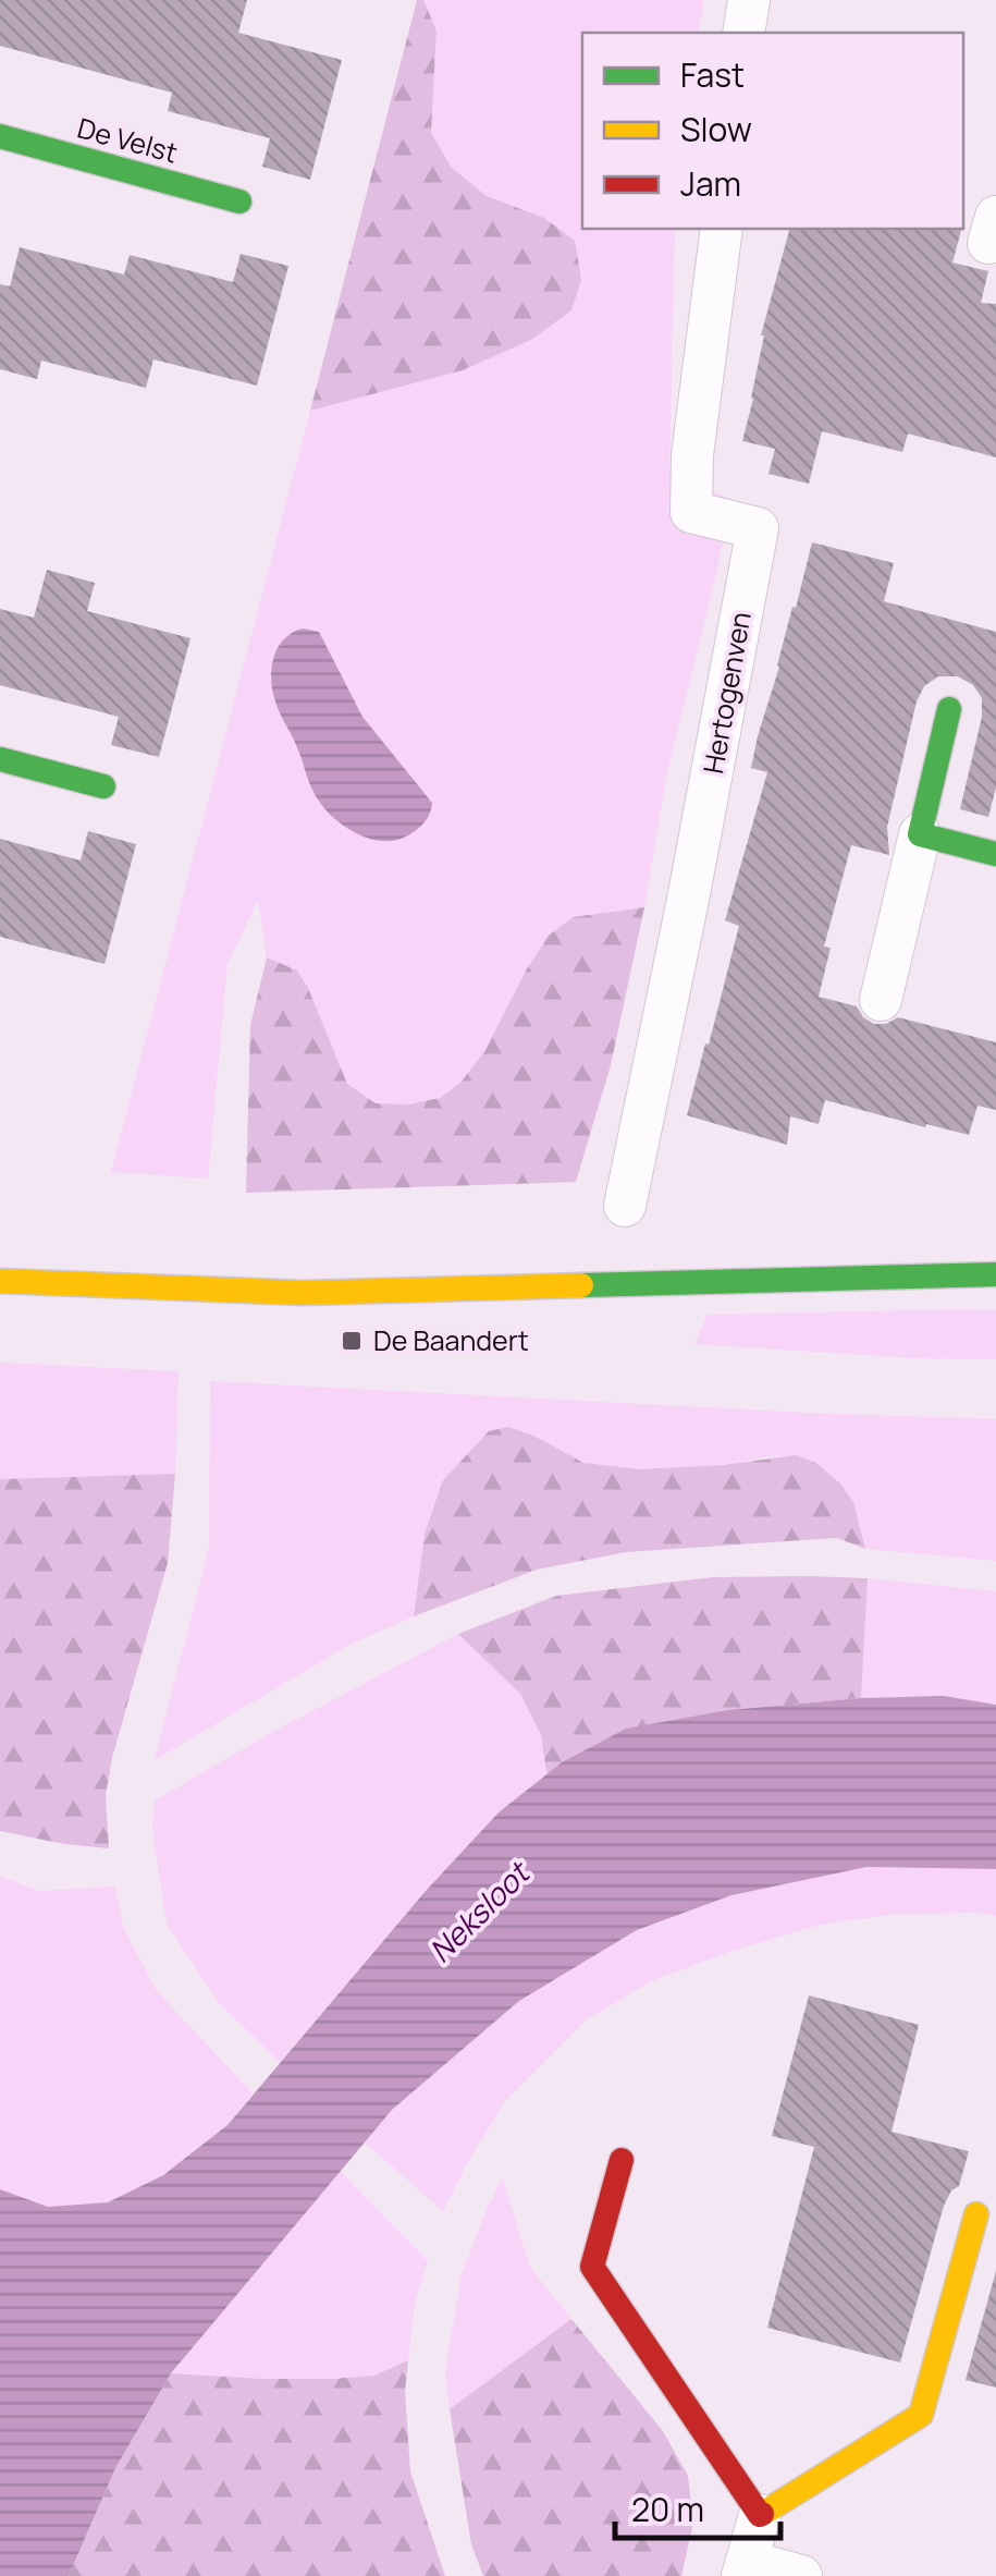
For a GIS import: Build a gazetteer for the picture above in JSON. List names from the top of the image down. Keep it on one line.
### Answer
{"streets":{"street":["De Velst","Hertogenven"]},"water":["Neksloot"],"places":{"transit":["De Baandert"]},"legend":["Fast","Slow","Jam"],"scale_bar":"20 m"}
